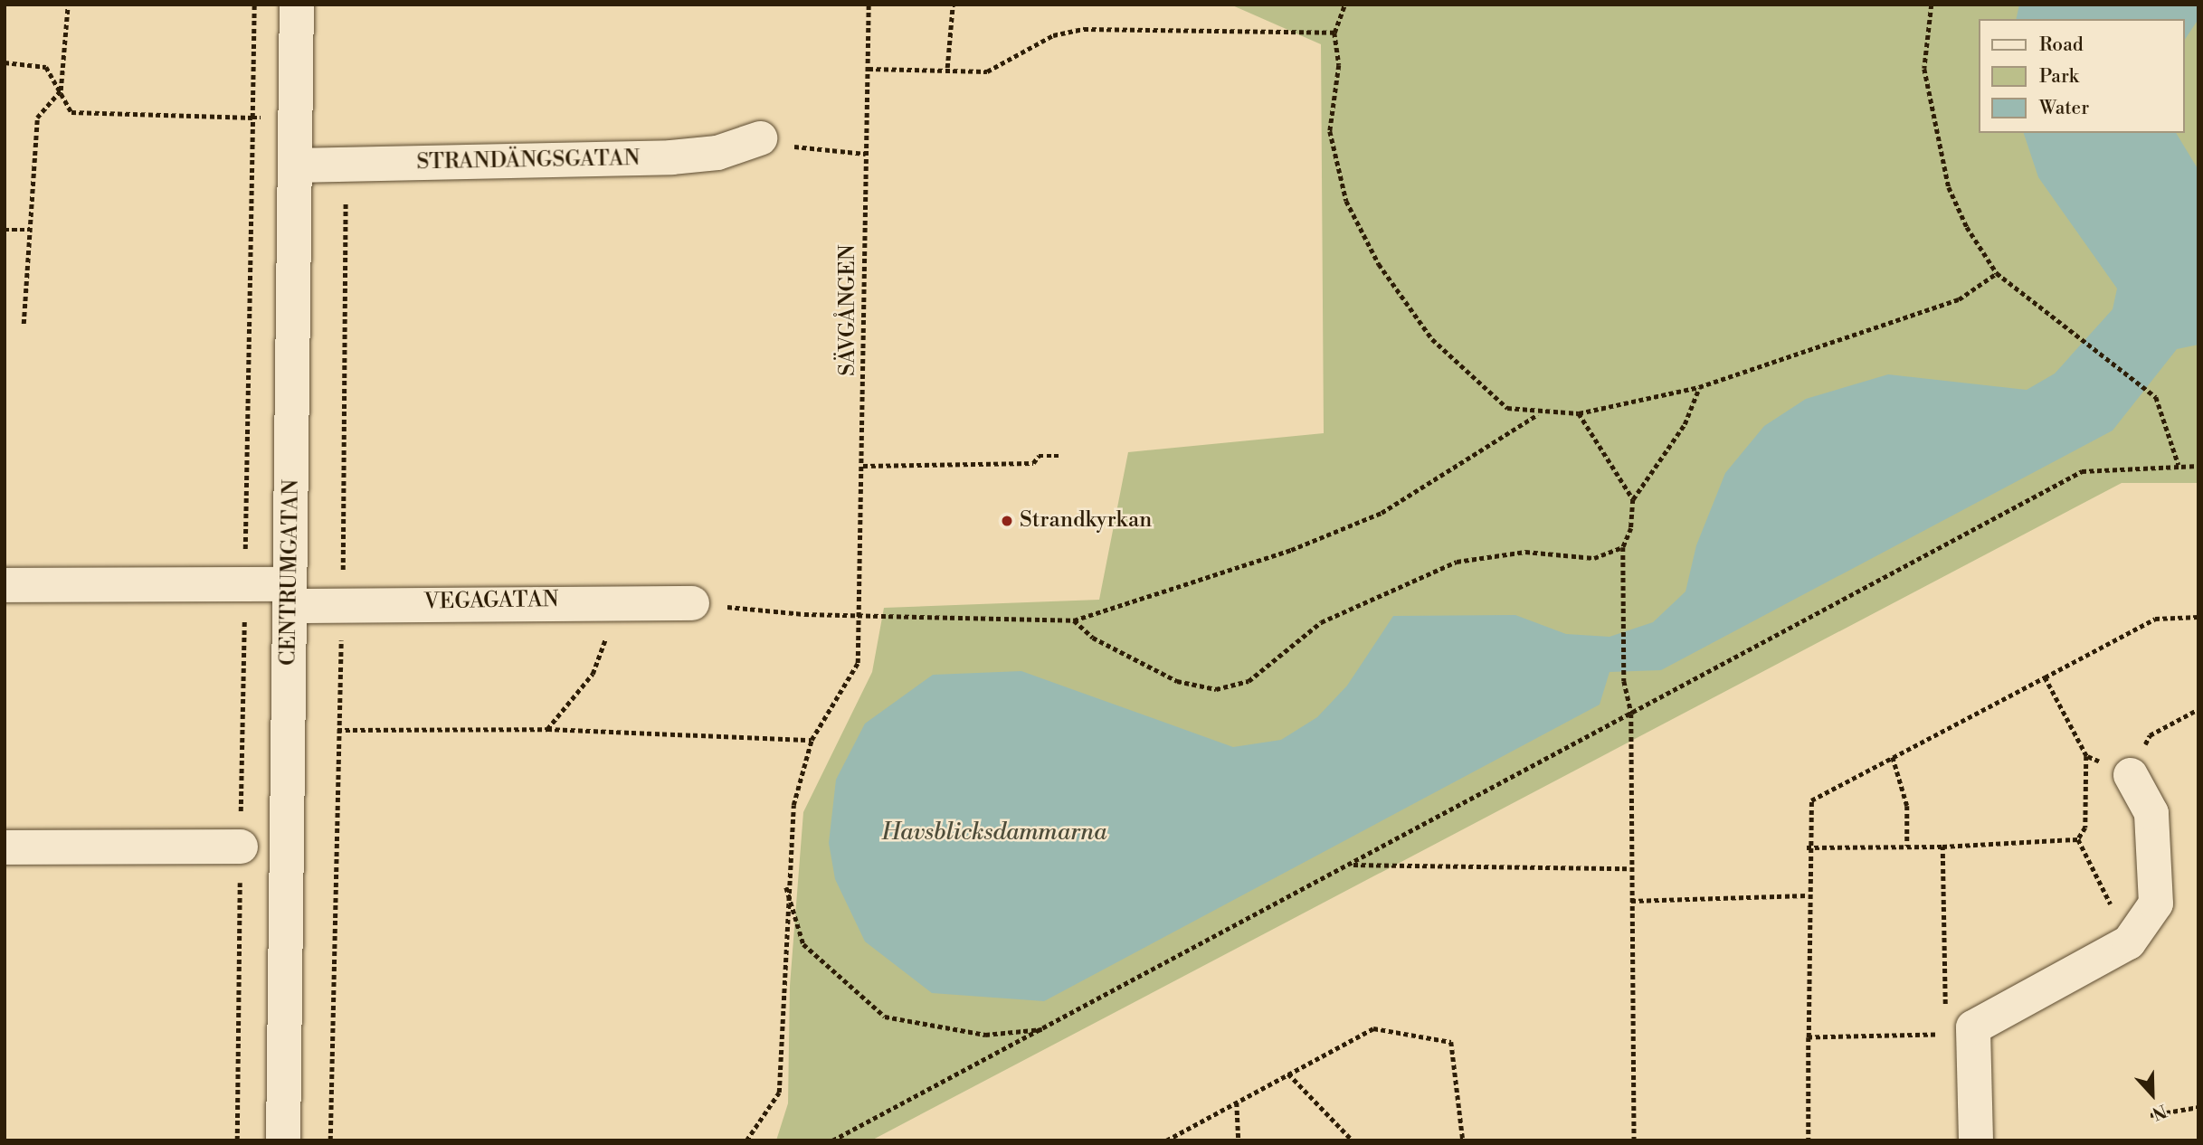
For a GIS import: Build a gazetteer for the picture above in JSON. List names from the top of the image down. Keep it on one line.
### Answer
{"streets":{"street":["STRANDÄNGSGATAN","CENTRUMGATAN","VEGAGATAN"],"path":["SÄVGÅNGEN"]},"crossings":[["STRANDÄNGSGATAN","CENTRUMGATAN"],["CENTRUMGATAN","VEGAGATAN"]],"water":["Havsblicksdammarna"],"places":["Strandkyrkan"],"legend":["Road","Park","Water"],"north":"bottom"}
